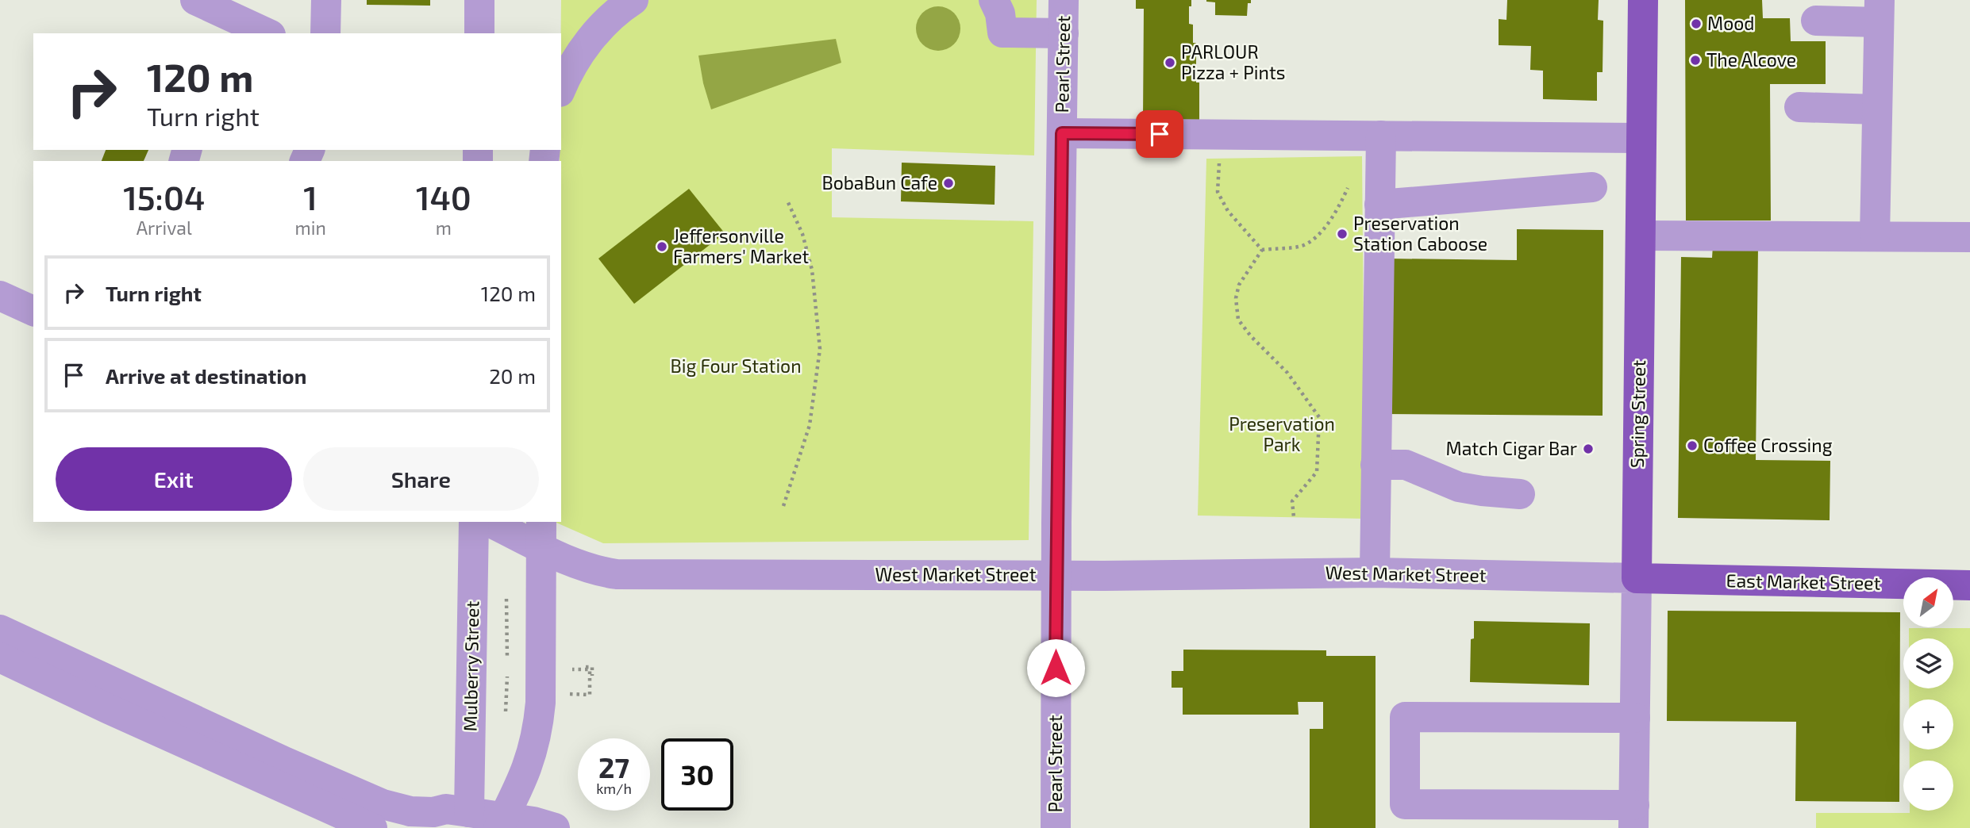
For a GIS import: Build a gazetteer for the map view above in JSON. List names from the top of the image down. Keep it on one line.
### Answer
{"streets":{"main road":["Spring Street","East Market Street"],"street":["Pearl Street","West Market Street","Mulberry Street"]},"crossings":[["Pearl Street","West Market Street"],["Spring Street","West Market Street"],["Spring Street","East Market Street"],["West Market Street","East Market Street"]],"parks":["Big Four Station","Preservation Park"],"places":["Mood","The Alcove","PARLOUR Pizza + Pints","BobaBun Cafe","Preservation Station Caboose","Jeffersonville Farmers' Market","Coffee Crossing","Match Cigar Bar"],"north":"top right","page":{"turn":["120 m","Turn right"],"eta":["15:04","Arrival","1","min","140","m"],"list":[{"name":"Turn right","value":"120 m"},{"name":"Arrive at destination","value":"20 m"}],"buttons":["Exit","Share"],"map_buttons":["+","−"],"speed":"27 km/h","limit":"30"}}
